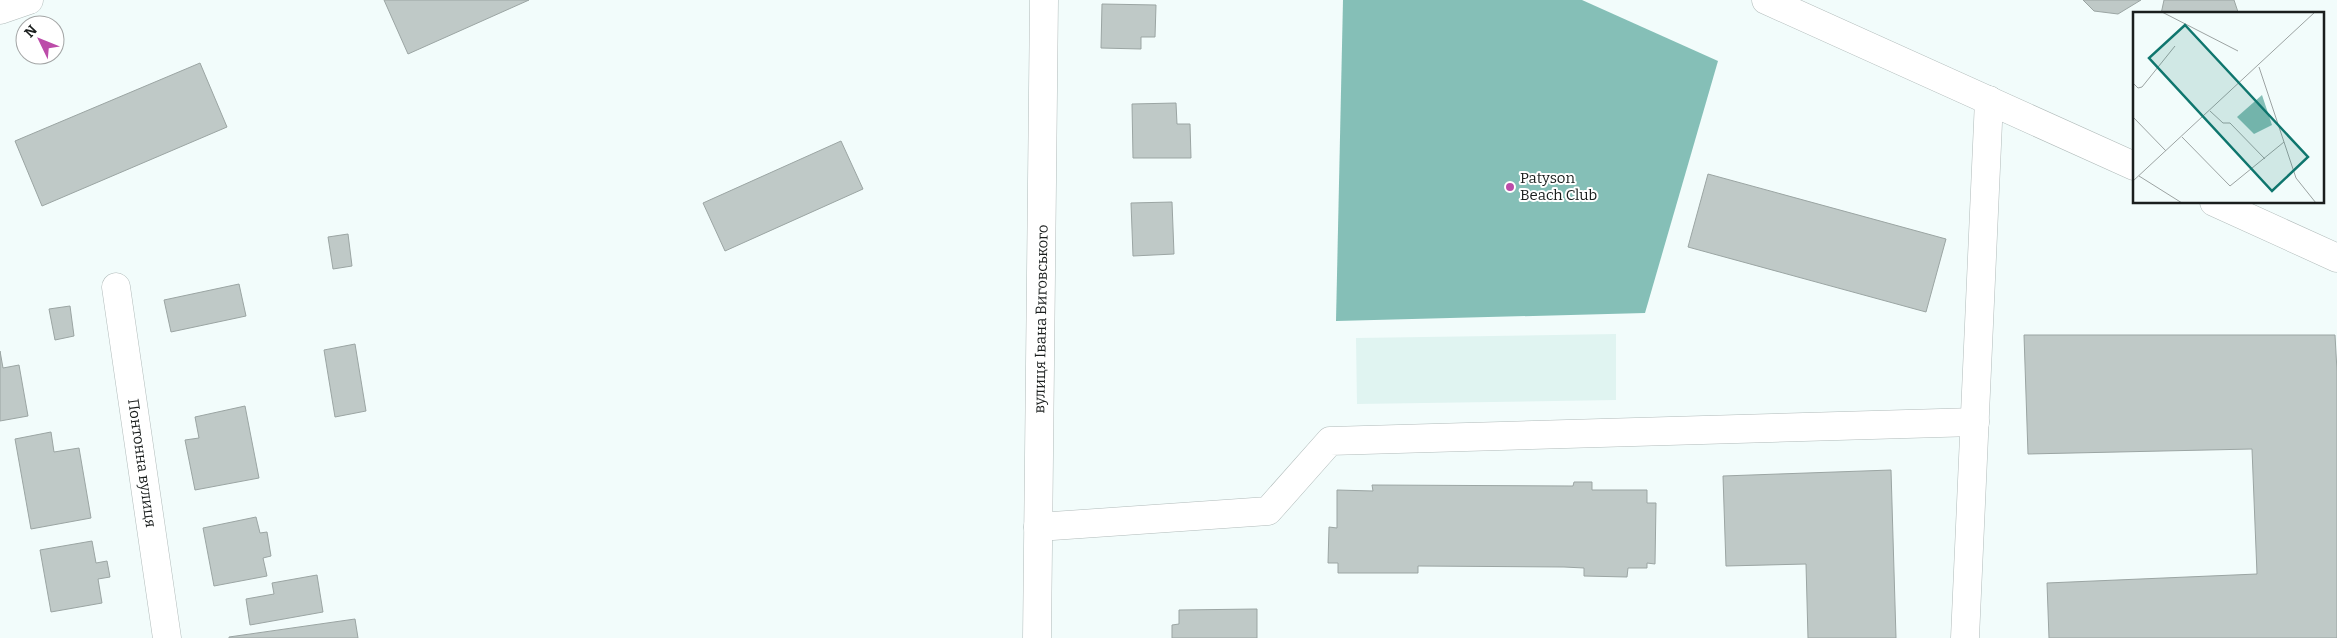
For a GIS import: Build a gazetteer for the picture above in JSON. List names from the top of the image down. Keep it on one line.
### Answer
{"streets":{"street":["вулиця Івана Виговського","Понтонна вулиця"]},"places":["Patyson Beach Club"],"north":"top left"}
